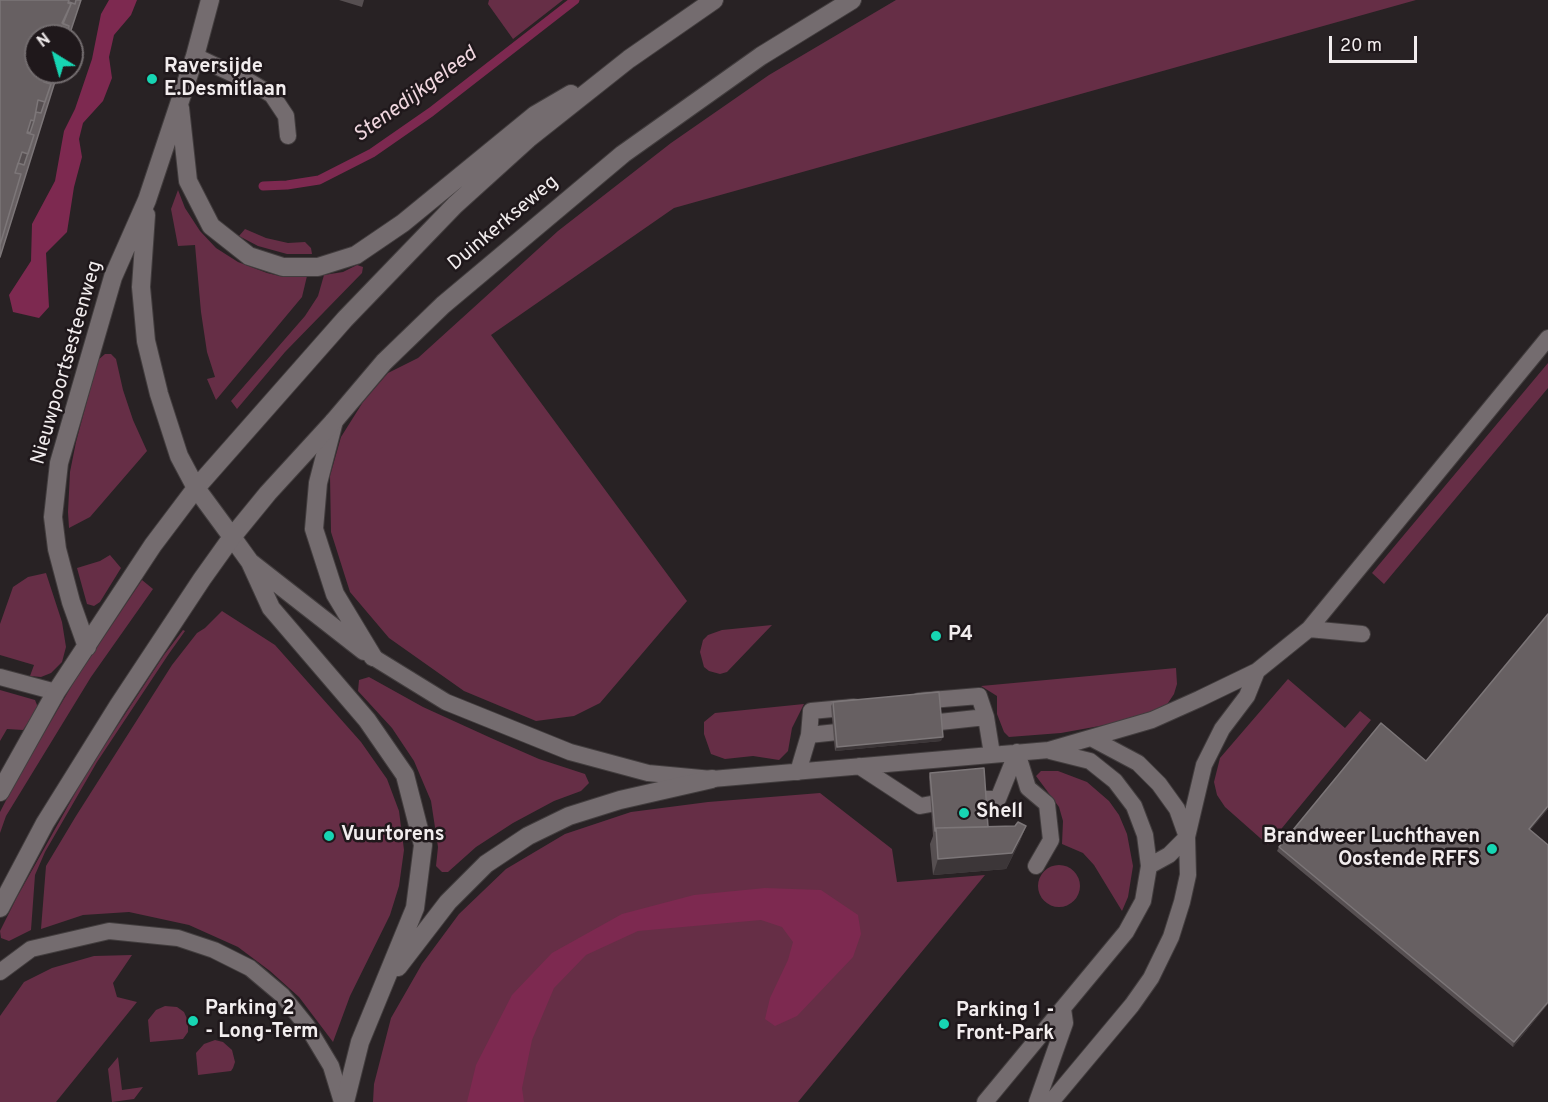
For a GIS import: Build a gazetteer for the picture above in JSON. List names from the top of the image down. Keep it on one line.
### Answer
{"streets":{"main road":["Duinkerkseweg","Nieuwpoortsesteenweg"]},"crossings":[["Duinkerkseweg","Nieuwpoortsesteenweg"]],"water":["Stenedijkgeleed"],"places":["Raversijde E.Desmitlaan","P4","Shell","Vuurtorens","Brandweer Luchthaven Oostende RFFS","Parking 2 - Long-Term","Parking 1 - Front-Park"],"scale_bar":"20 m","north":"top left"}
